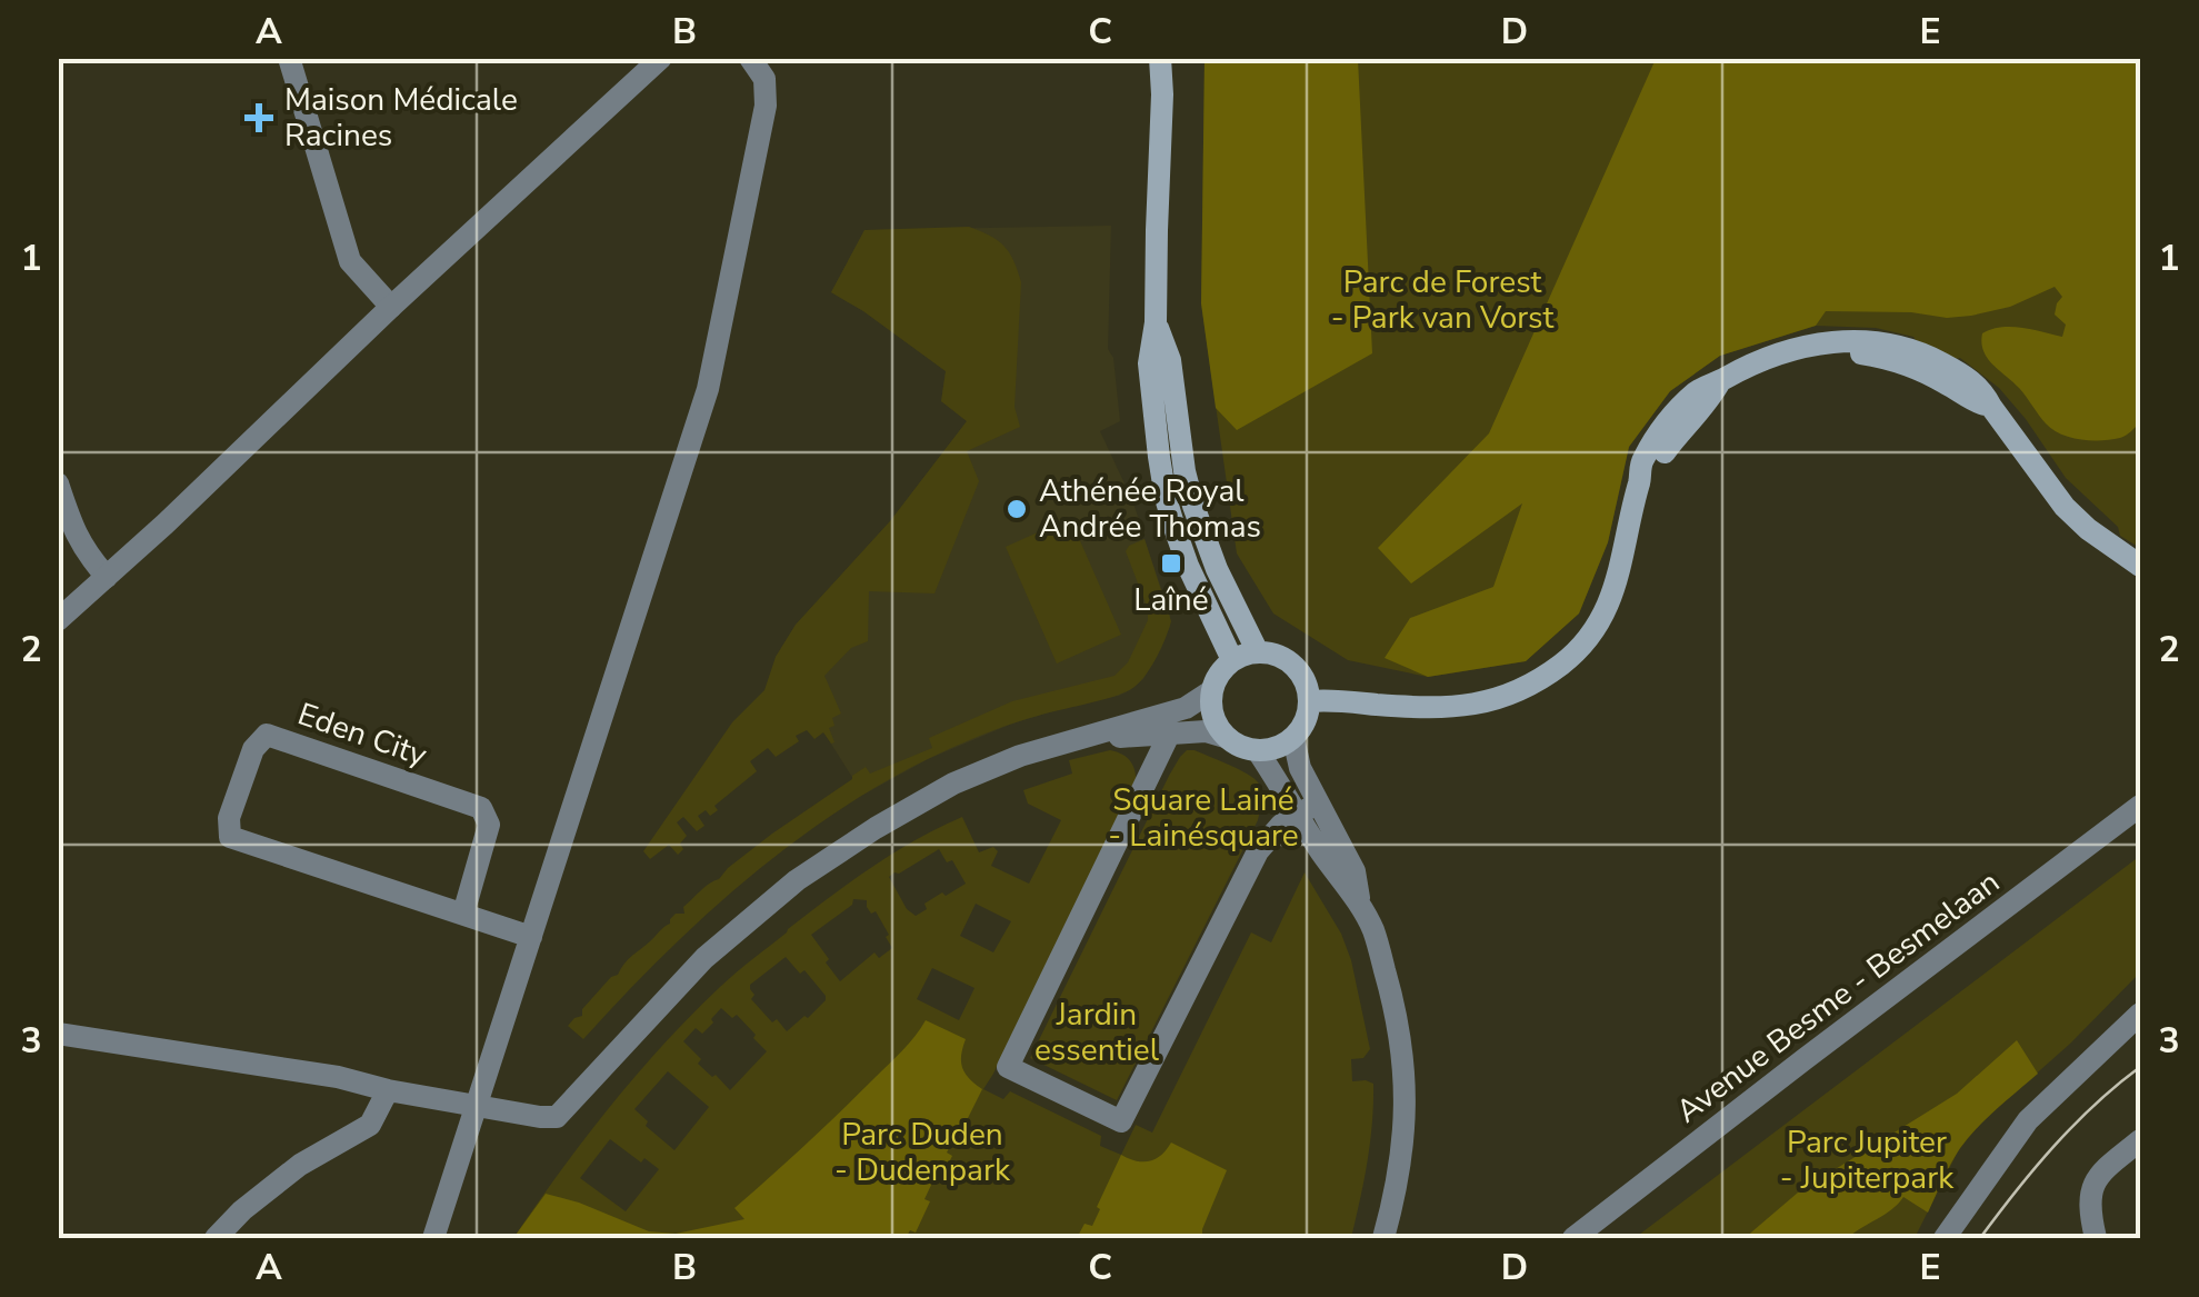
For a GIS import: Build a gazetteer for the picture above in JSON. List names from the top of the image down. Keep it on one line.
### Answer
{"streets":{"street":["Eden City","Avenue Besme - Besmelaan"]},"parks":["Parc de Forest - Park van Vorst","Square Lainé - Lainésquare","Jardin essentiel","Parc Duden - Dudenpark","Parc Jupiter - Jupiterpark"],"places":{"health":["Maison Médicale Racines"],"other":["Athénée Royal Andrée Thomas"],"transit":["Laîné"]},"grid":{"columns":["A","B","C","D","E"],"rows":["1","2","3"]}}
